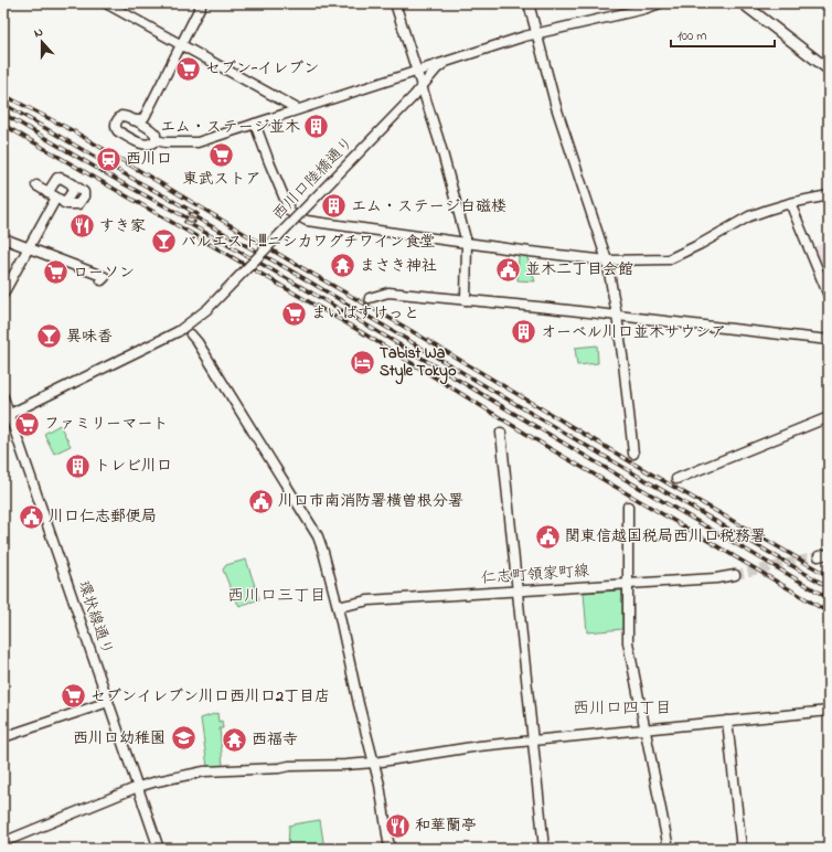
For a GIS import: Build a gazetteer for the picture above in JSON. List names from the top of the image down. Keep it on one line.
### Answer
{"streets":{"street":["西川口陸橋通り","仁志町領家町線","環状線通り"]},"crossings":[["西川口陸橋通り","環状線通り"]],"districts":["西川口三丁目","西川口四丁目"],"places":{"supermarket":["セブン-イレブン","東武ストア","ローソン","まいばすけっと","ファミリーマート","セブンイレブン川口西川口2丁目店"],"building":["エム・ステージ並木","エム・ステージ白磁楼","オーベル川口並木サウシア","トレビ川口"],"station":["西川口"],"restaurant":["すき家","和華蘭亭"],"bar":["バルエスト!!!ニシカワグチワイン食堂","異味香"],"temple":["まさき神社","西福寺"],"public building":["並木二丁目会館","川口市南消防署横曽根分署","川口仁志郵便局","関東信越国税局西川口税務署"],"hotel":["Tabist Wa Style Tokyo"],"school or university":["西川口幼稚園"]},"scale_bar":"100 m","north":"top"}
